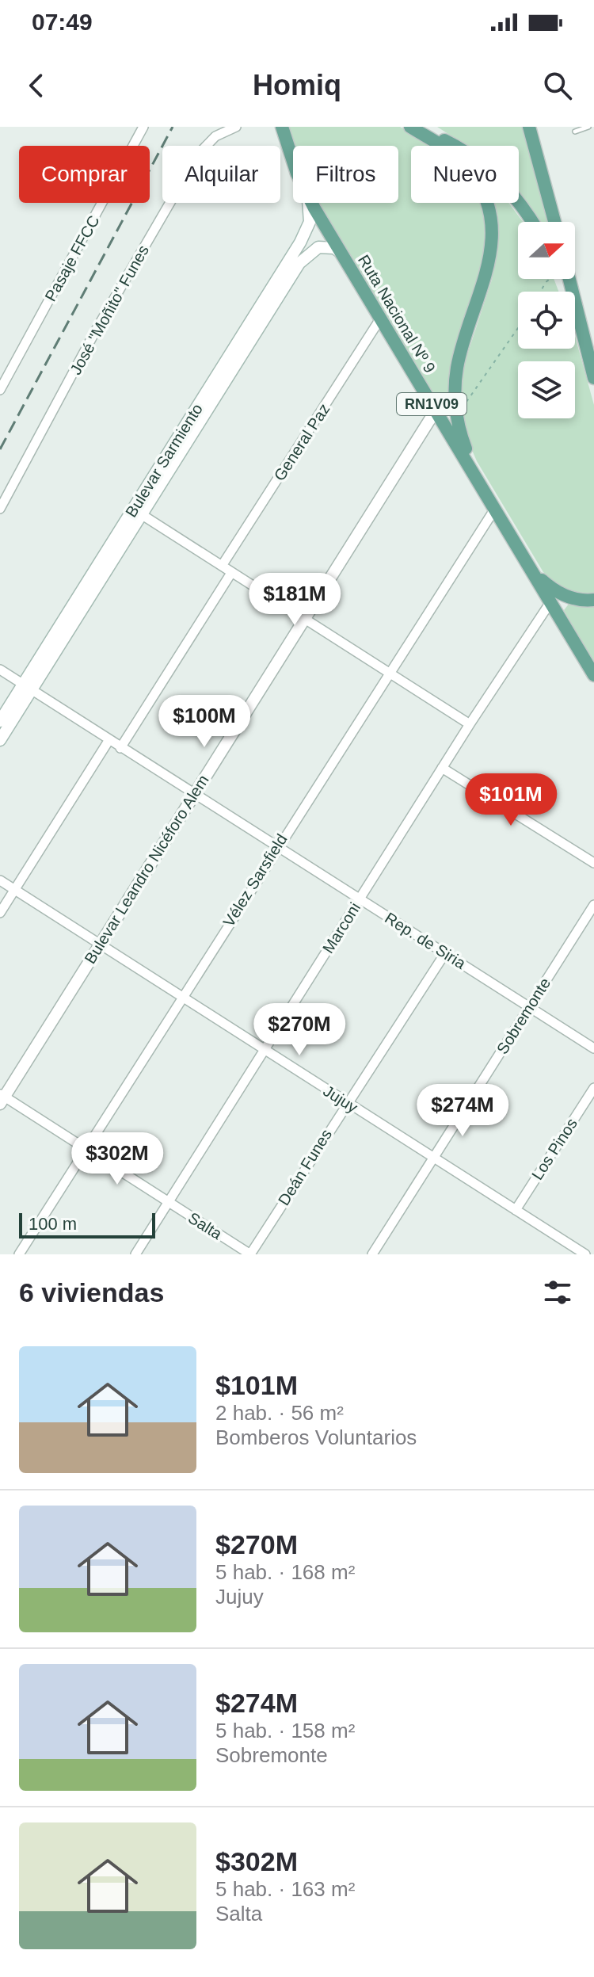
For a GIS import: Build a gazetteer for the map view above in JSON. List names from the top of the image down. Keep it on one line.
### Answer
{"streets":{"main road":["Ruta Nacional Nº 9","RN1V09"],"street":["Pasaje FFCC","José \"Moñito\" Funes","General Paz","Bulevar Sarmiento","Bulevar Leandro Nicéforo Alem","Vélez Sarsfield","Marconi","Rep. de Siria","Sobremonte","Jujuy","Los Pinos","Deán Funes","Salta"]},"crossings":[["Ruta Nacional Nº 9","RN1V09"],["Ruta Nacional Nº 9","General Paz"],["Ruta Nacional Nº 9","Bulevar Sarmiento"],["Ruta Nacional Nº 9","Bulevar Leandro Nicéforo Alem"],["Ruta Nacional Nº 9","Vélez Sarsfield"],["Ruta Nacional Nº 9","Marconi"],["Bulevar Sarmiento","Rep. de Siria"],["Bulevar Leandro Nicéforo Alem","Rep. de Siria"],["Bulevar Leandro Nicéforo Alem","Jujuy"],["Bulevar Leandro Nicéforo Alem","Salta"],["Vélez Sarsfield","Rep. de Siria"],["Vélez Sarsfield","Jujuy"],["Vélez Sarsfield","Salta"],["Marconi","Rep. de Siria"],["Marconi","Jujuy"],["Marconi","Salta"],["Rep. de Siria","Sobremonte"],["Rep. de Siria","Deán Funes"],["Sobremonte","Jujuy"],["Jujuy","Los Pinos"],["Jujuy","Deán Funes"],["Deán Funes","Salta"]],"scale_bar":"100 m","north":"right","page":{"status":"07:49","header":"Homiq","chip":["Comprar","Alquilar","Filtros","Nuevo"],"price":["$181M","$100M","$101M","$270M","$274M","$302M"],"scale":"100 m","heading":"6 viviendas","list":[{"name":"$101M","note":"2 hab. · 56 m² · Bomberos Voluntarios"},{"name":"$270M","note":"5 hab. · 168 m² · Jujuy"},{"name":"$274M","note":"5 hab. · 158 m² · Sobremonte"},{"name":"$302M","note":"5 hab. · 163 m² · Salta"}]}}
